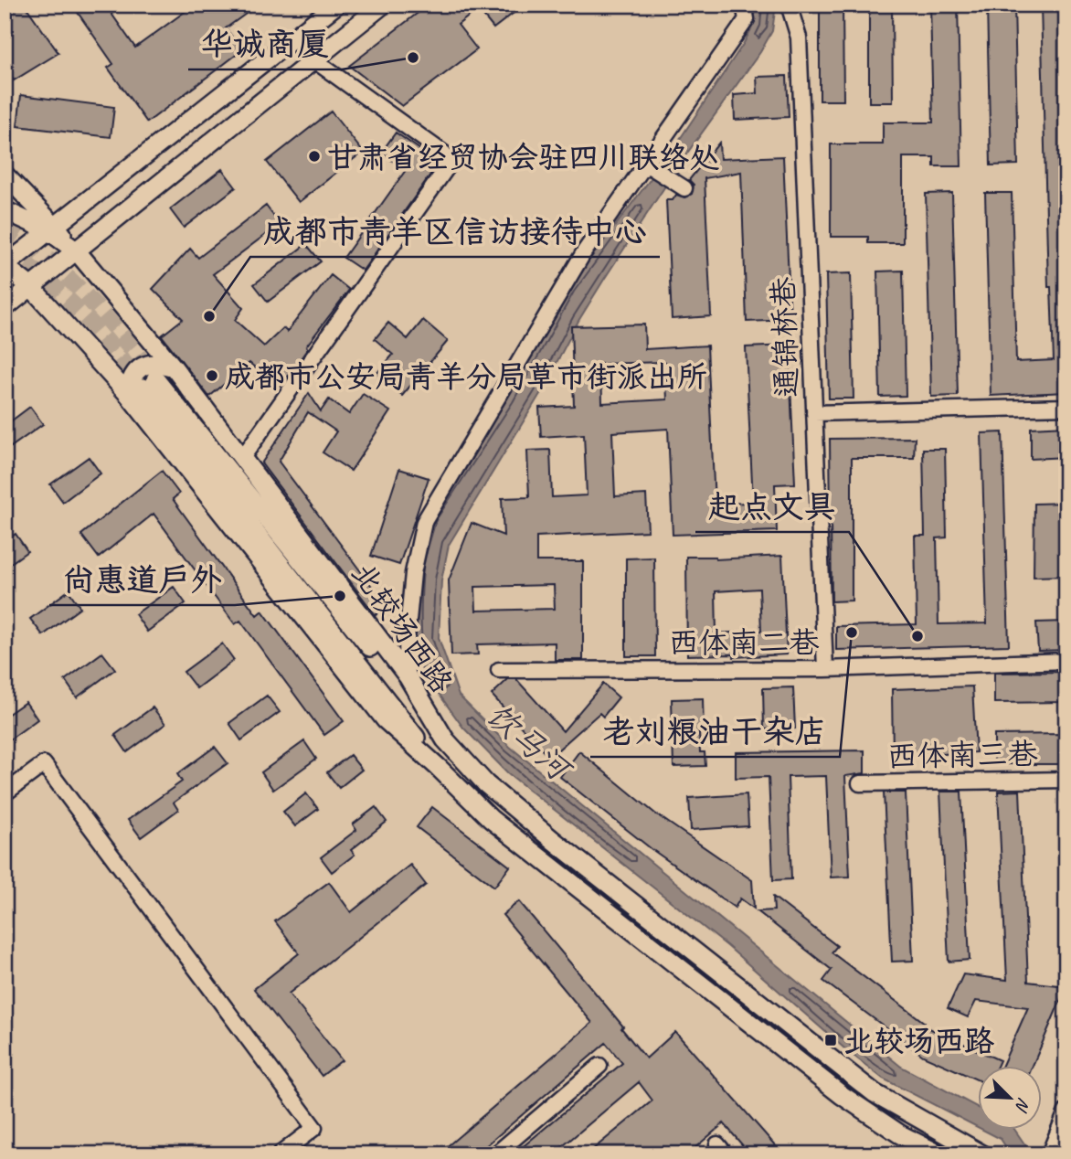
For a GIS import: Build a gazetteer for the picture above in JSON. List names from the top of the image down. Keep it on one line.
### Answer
{"streets":{"main road":["北较场西路"],"street":["通锦桥巷","西体南二巷","西体南三巷"]},"crossings":[["通锦桥巷","西体南二巷"]],"water":["饮马河"],"places":{"other":["华诚商厦","甘肃省经贸协会驻四川联络处","成都市青羊区信访接待中心","成都市公安局青羊分局草市街派出所","尚惠道户外","老刘粮油干杂店","起点文具"],"transit":["北较场西路"]},"north":"bottom right"}
